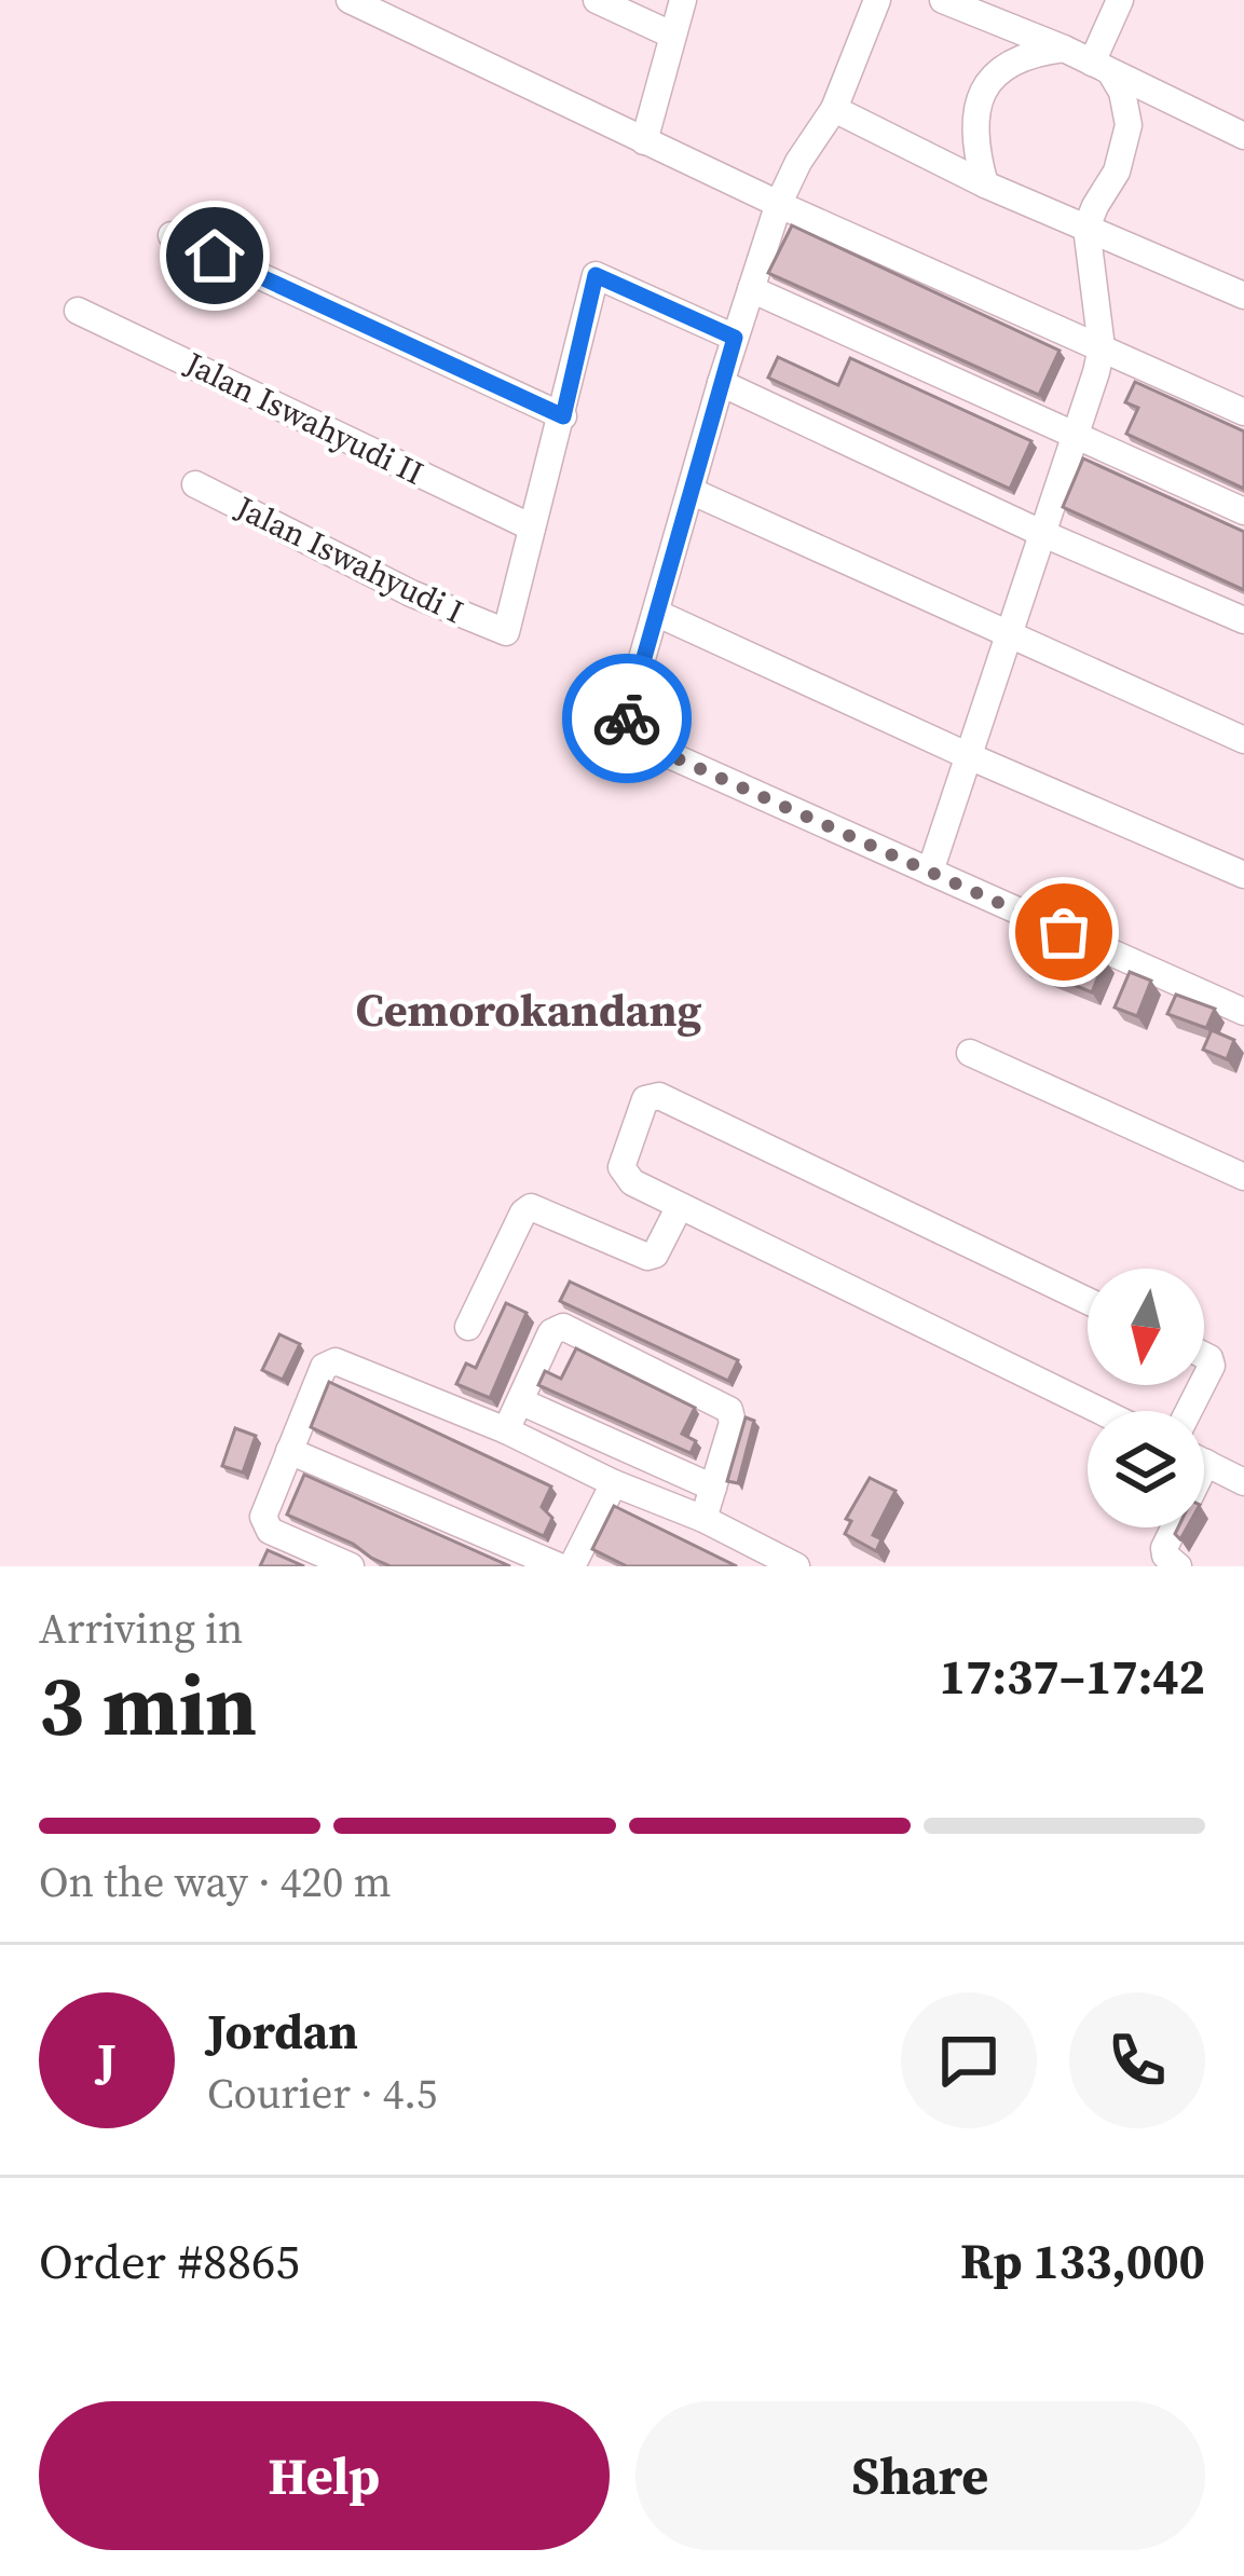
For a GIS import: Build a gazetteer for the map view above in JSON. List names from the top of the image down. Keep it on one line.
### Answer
{"streets":{"street":["Jalan Iswahyudi II","Jalan Iswahyudi I"]},"crossings":[["Jalan Iswahyudi II","Jalan Iswahyudi I"]],"districts":["Cemorokandang"],"north":"bottom","page":{"heading":["3 min","Arriving in","17:37–17:42"],"panel":["Jordan","Courier · 4.5","Order #8865","Rp 133,000"],"bar":"On the way · 420 m","round":"J","buttons":["Help","Share"]}}
